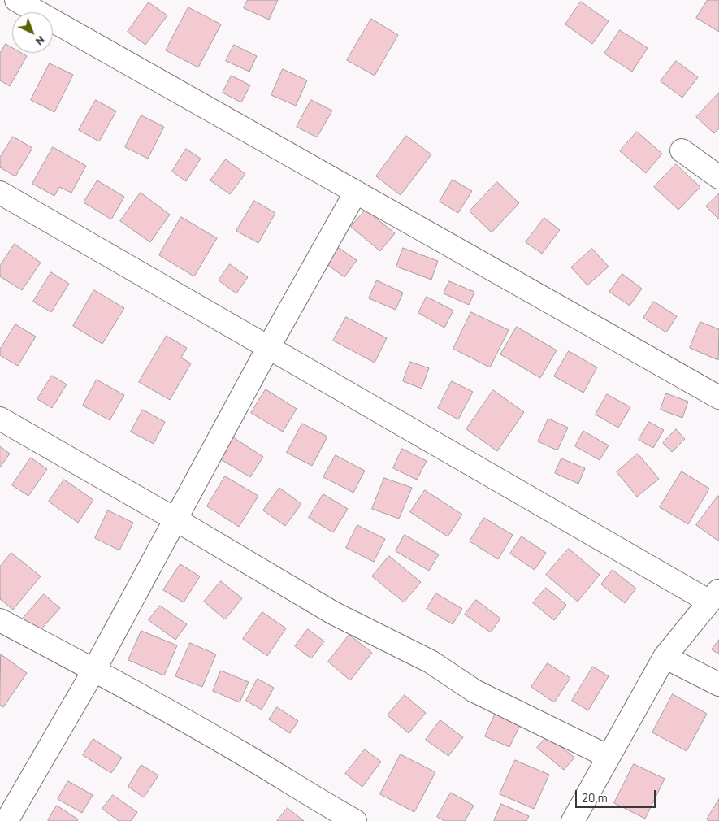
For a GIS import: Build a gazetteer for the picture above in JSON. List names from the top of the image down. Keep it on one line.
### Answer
{"scale_bar":"20 m","north":"bottom right"}
